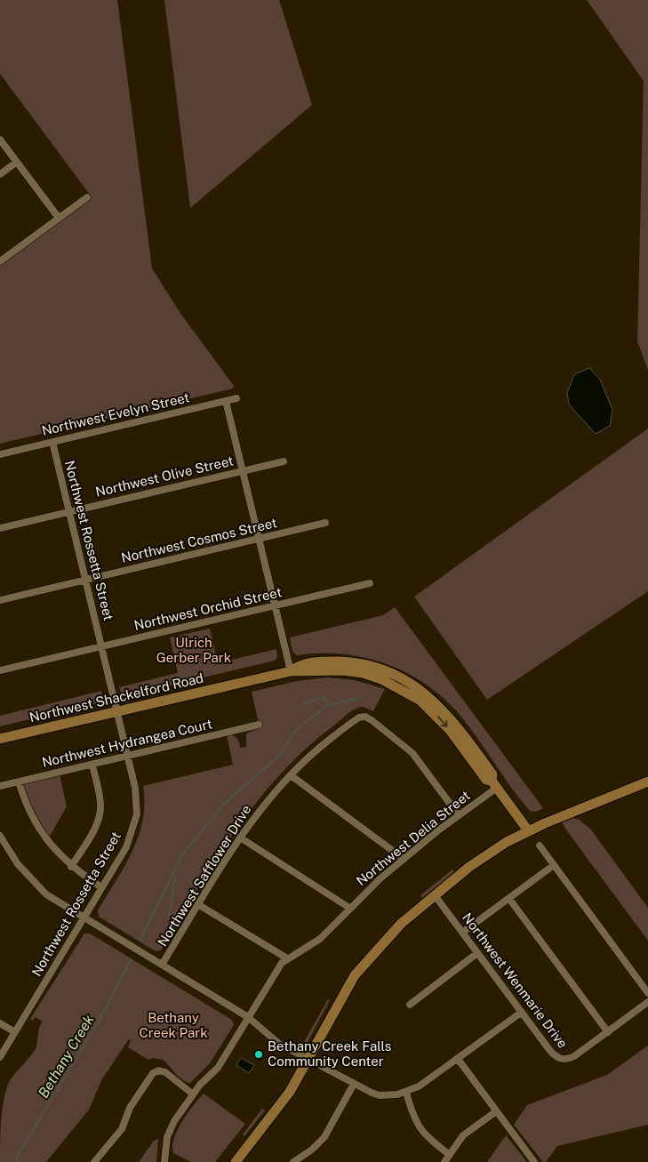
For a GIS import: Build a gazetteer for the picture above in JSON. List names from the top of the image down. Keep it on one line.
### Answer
{"streets":{"street":["Northwest Evelyn Street","Northwest Olive Street","Northwest Rossetta Street","Northwest Cosmos Street","Northwest Orchid Street","Northwest Shackelford Road","Northwest Hydrangea Court","Northwest Delia Street","Northwest Safflower Drive","Northwest Wenmarie Drive"]},"crossings":[["Northwest Evelyn Street","Northwest Rossetta Street"],["Northwest Olive Street","Northwest Rossetta Street"],["Northwest Rossetta Street","Northwest Cosmos Street"],["Northwest Rossetta Street","Northwest Orchid Street"],["Northwest Rossetta Street","Northwest Shackelford Road"],["Northwest Rossetta Street","Northwest Hydrangea Court"],["Northwest Shackelford Road","Northwest Delia Street"],["Northwest Delia Street","Northwest Safflower Drive"]],"water":["Bethany Creek"],"parks":["Ulrich Gerber Park","Bethany Creek Park"],"places":["Bethany Creek Falls Community Center"]}
